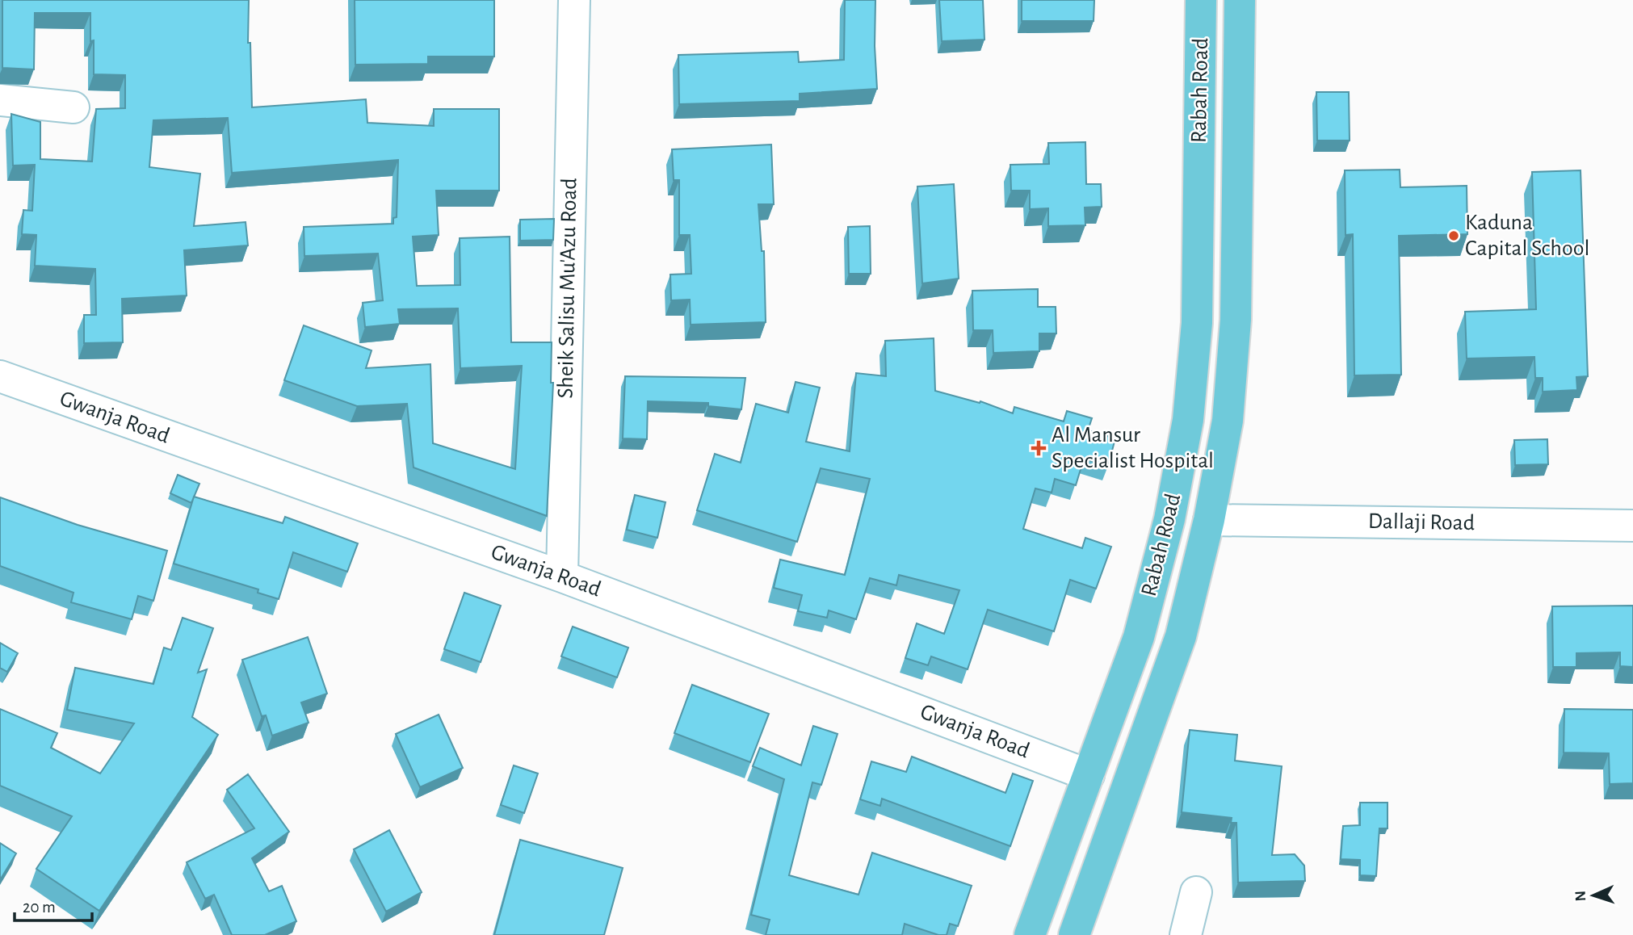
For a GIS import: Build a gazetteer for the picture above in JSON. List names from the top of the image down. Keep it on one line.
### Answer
{"streets":{"main road":["Rabah Road"],"street":["Sheik Salisu Mu'Azu Road","Gwanja Road","Dallaji Road"]},"crossings":[["Rabah Road","Gwanja Road"],["Rabah Road","Dallaji Road"],["Sheik Salisu Mu'Azu Road","Gwanja Road"]],"places":{"other":["Kaduna Capital School"],"health":["Al Mansur Specialist Hospital"]},"scale_bar":"20 m","north":"left"}
